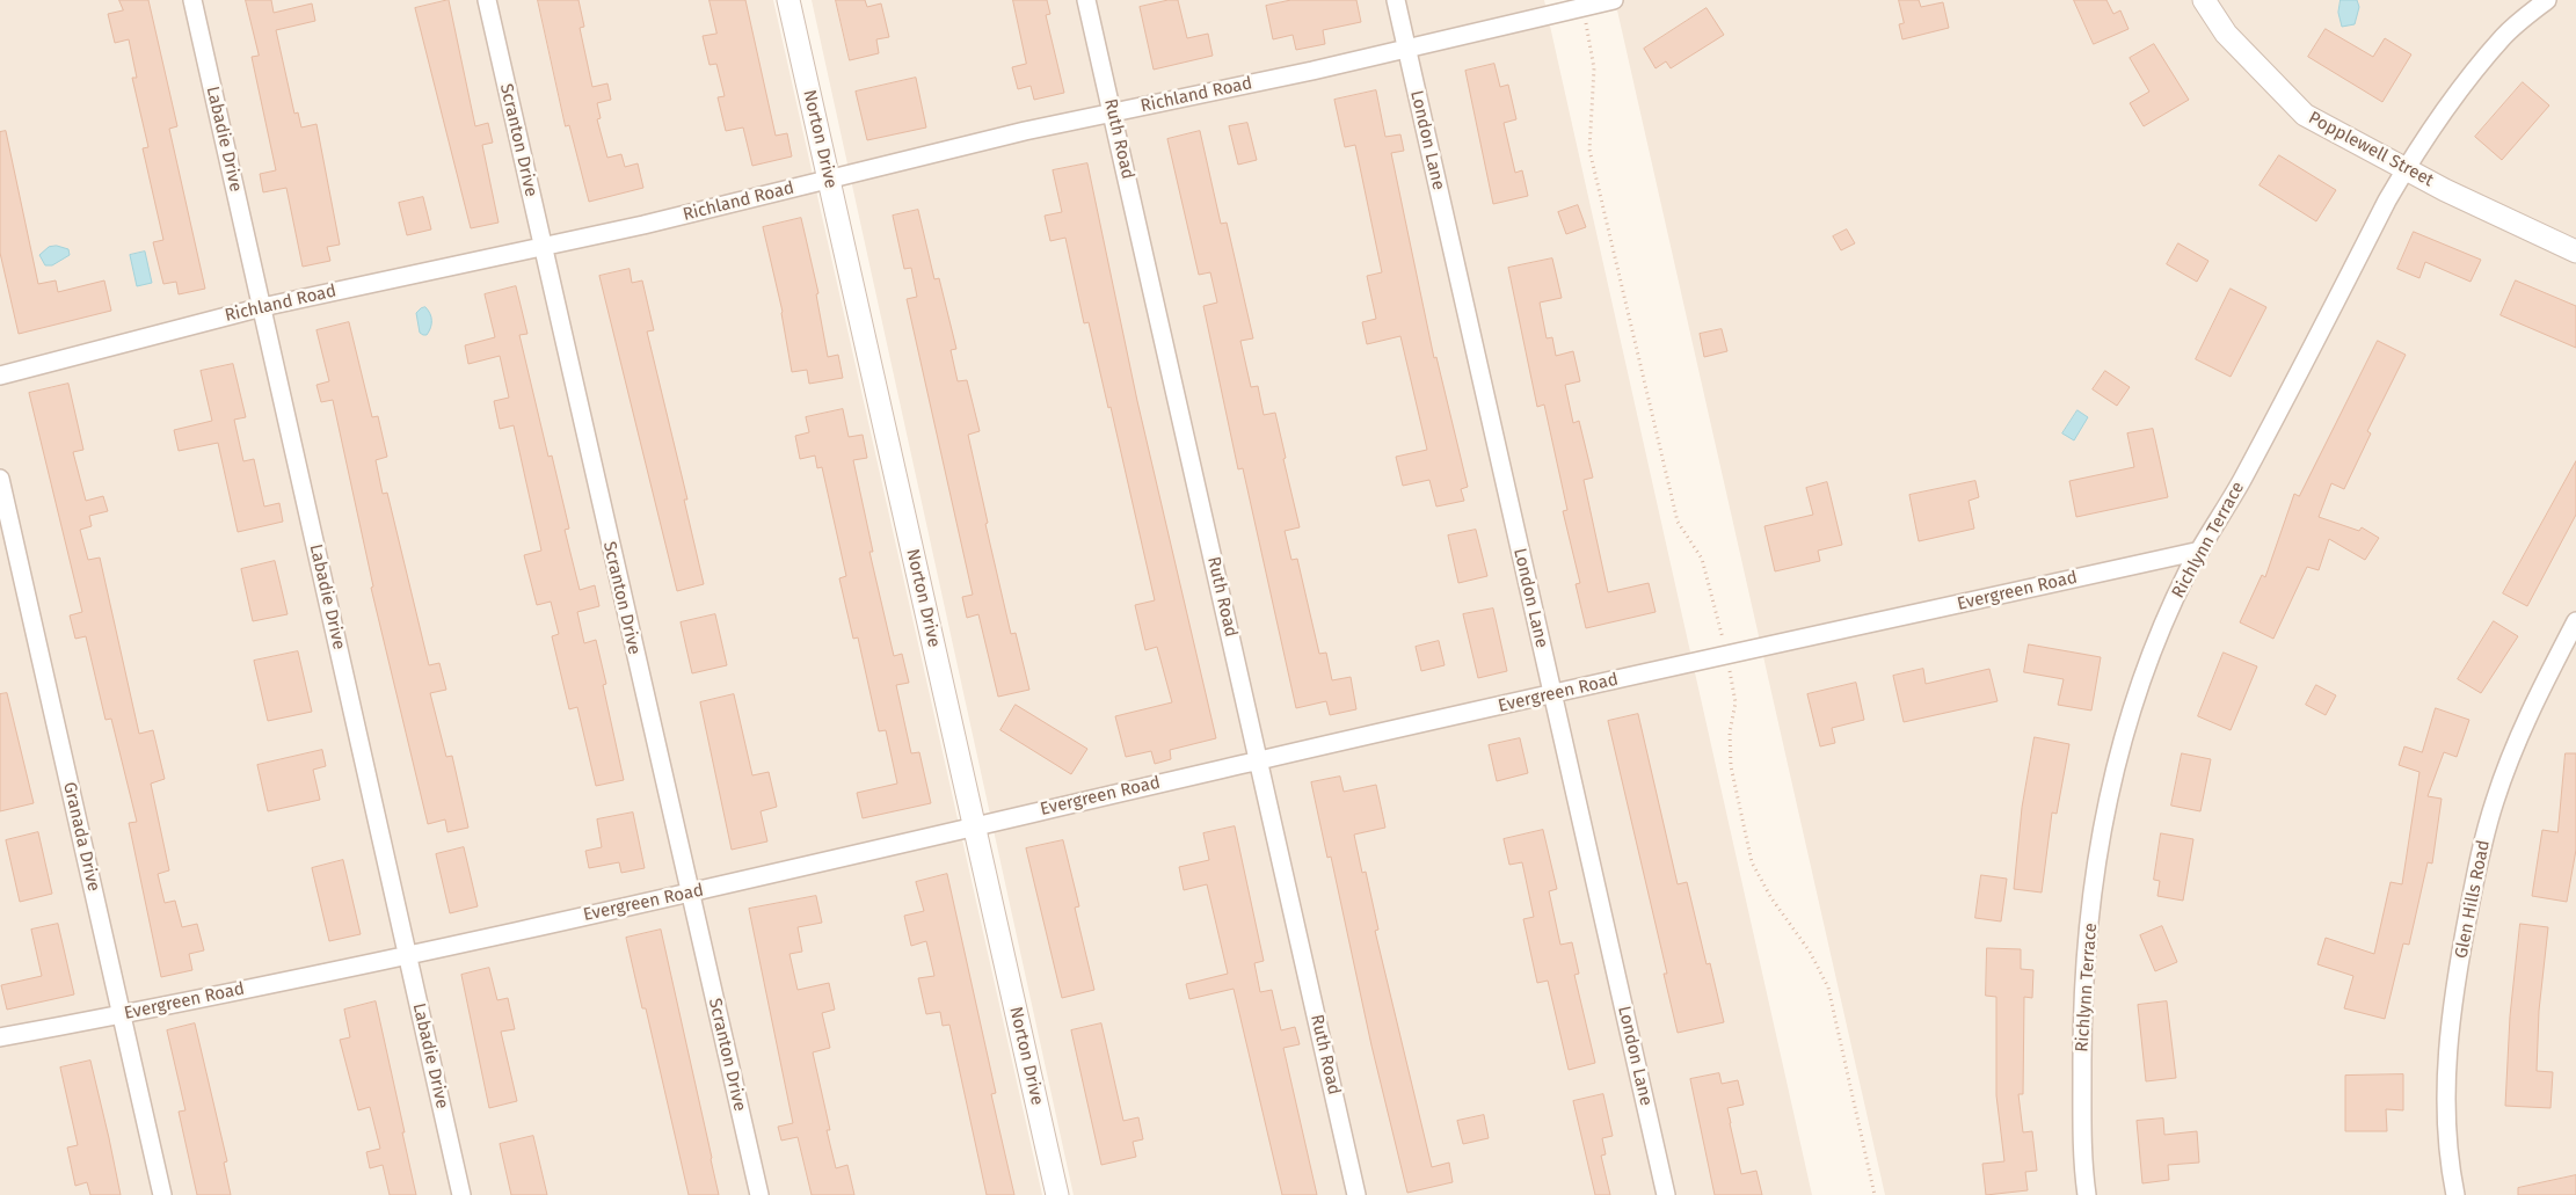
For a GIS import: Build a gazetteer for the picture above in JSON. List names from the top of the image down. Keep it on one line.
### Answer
{"streets":{"street":["Richland Road","Labadie Drive","Norton Drive","Ruth Road","Scranton Drive","London Lane","Popplewell Street","Richlynn Terrace","Evergreen Road","Granada Drive","Glen Hills Road"]},"crossings":[["Richland Road","Labadie Drive"],["Richland Road","Norton Drive"],["Richland Road","Ruth Road"],["Richland Road","Scranton Drive"],["Richland Road","London Lane"],["Labadie Drive","Evergreen Road"],["Norton Drive","Evergreen Road"],["Ruth Road","Evergreen Road"],["Scranton Drive","Evergreen Road"],["London Lane","Evergreen Road"],["Popplewell Street","Richlynn Terrace"],["Richlynn Terrace","Evergreen Road"],["Evergreen Road","Granada Drive"]]}
